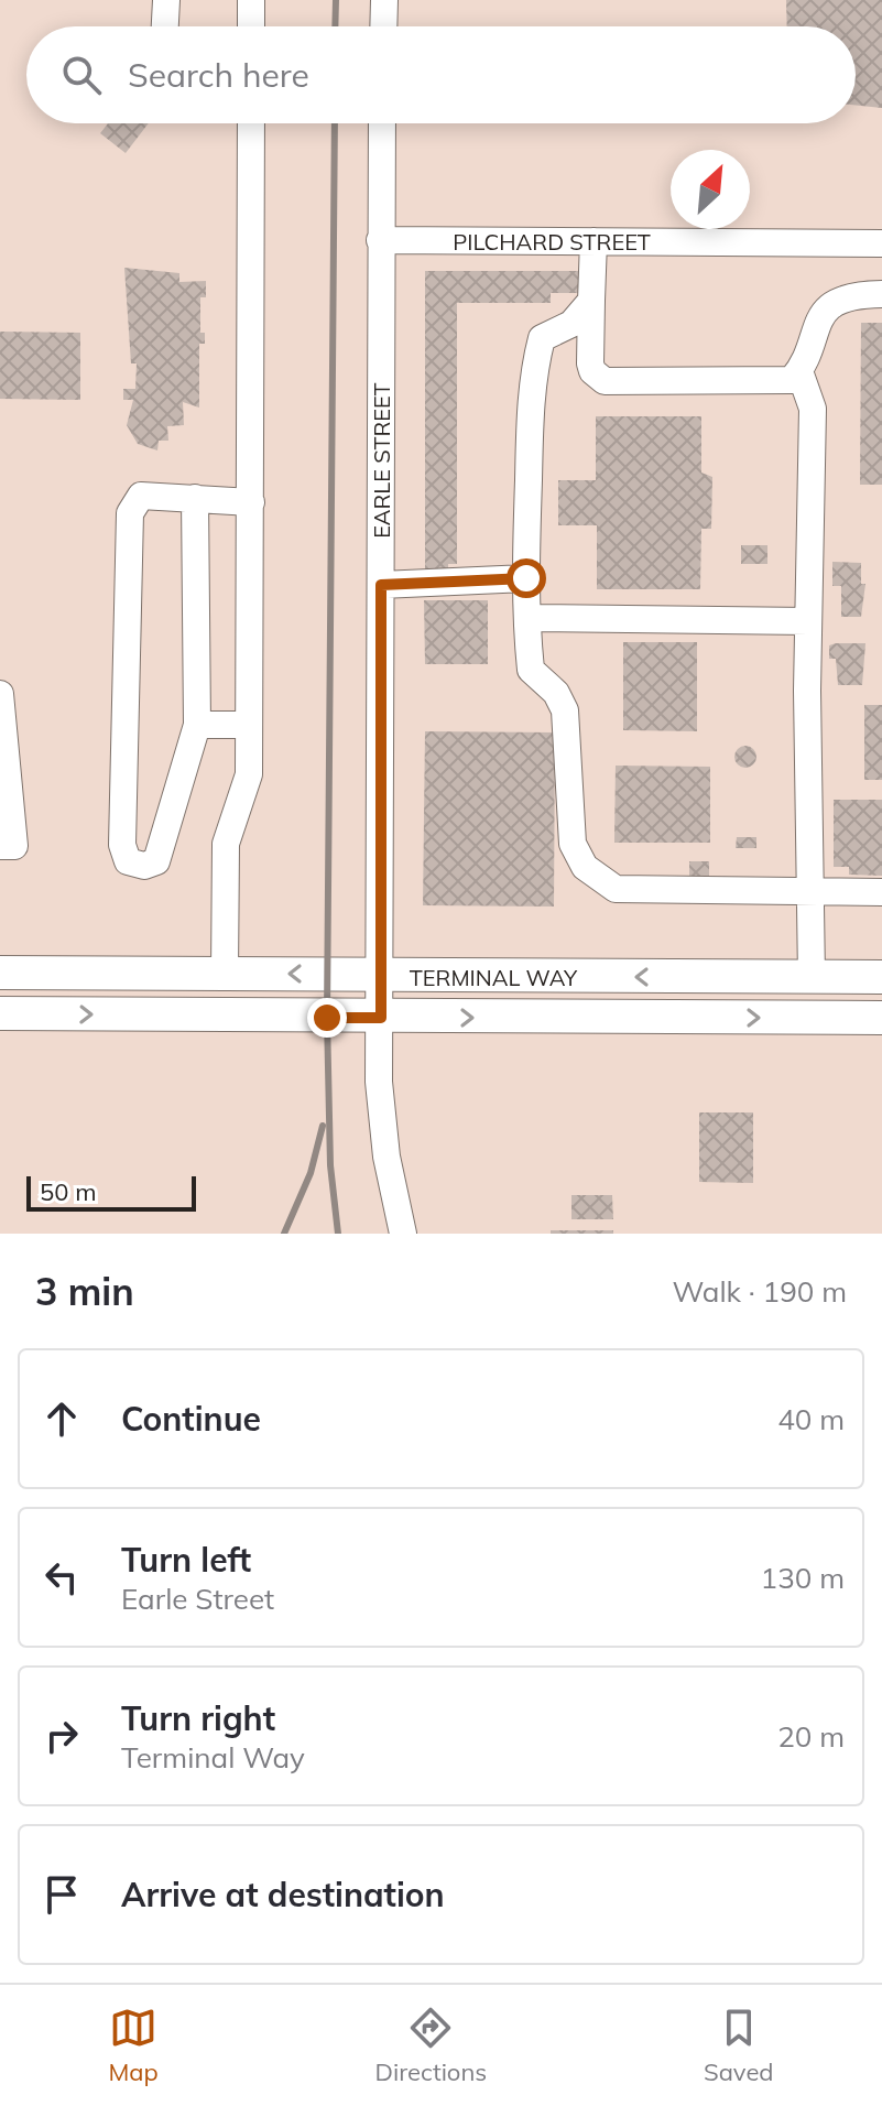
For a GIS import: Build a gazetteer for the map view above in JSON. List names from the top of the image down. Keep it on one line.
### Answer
{"streets":{"main road":["TERMINAL WAY"],"street":["PILCHARD STREET","EARLE STREET"]},"crossings":[["PILCHARD STREET","EARLE STREET"],["EARLE STREET","TERMINAL WAY"]],"scale_bar":"50 m","north":"top right","page":{"search":"Search here","scale":"50 m","heading":["3 min","Walk · 190 m"],"list":[["Continue","40 m"],["Turn left","Earle Street","130 m"],["Turn right","Terminal Way","20 m"],"Arrive at destination"],"nav":["Map","Directions","Saved"]}}
